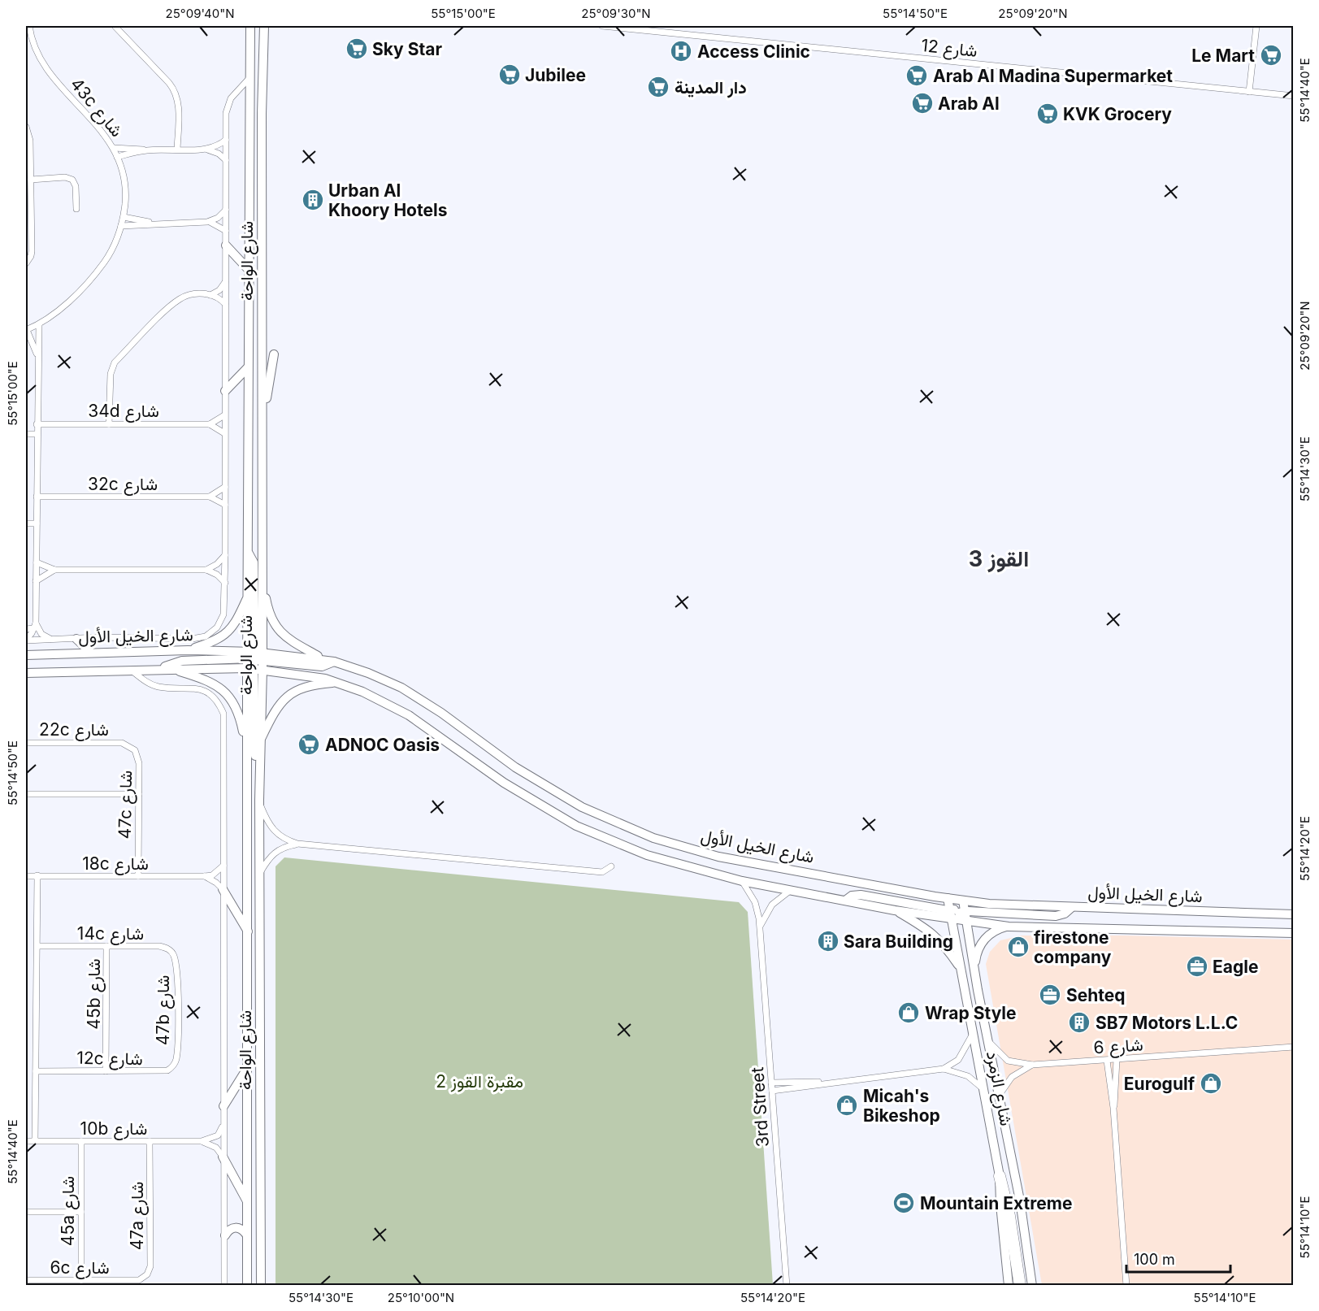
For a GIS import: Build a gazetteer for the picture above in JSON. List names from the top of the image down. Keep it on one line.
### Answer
{"streets":{"main road":["شارع الواحة","شارع الخيل الأول","شارع الزمرد"],"street":["شارع 12","43c شارع","34d شارع","32c شارع","22c شارع","47c شارع","18c شارع","14c شارع","45b شارع","47b شارع","شارع 6","12c شارع","3rd Street","10b شارع","45a شارع","47a شارع","6c شارع"]},"crossings":[["شارع الواحة","شارع الخيل الأول"],["شارع الخيل الأول","شارع الزمرد"],["شارع الخيل الأول","3rd Street"],["22c شارع","47c شارع"],["47c شارع","18c شارع"],["14c شارع","45b شارع"],["14c شارع","47b شارع"],["45b شارع","12c شارع"],["47b شارع","12c شارع"],["شارع 6","شارع الزمرد"],["10b شارع","45a شارع"],["10b شارع","47a شارع"],["45a شارع","6c شارع"],["47a شارع","6c شارع"]],"districts":["القوز 3"],"parks":["مقبرة القوز 2"],"places":{"supermarket":["Sky Star","Le Mart","Jubilee","Arab Al Madina Supermarket","دار المدينة","Arab Al","KVK Grocery","ADNOC Oasis"],"hospital":["Access Clinic"],"building":["Urban Al Khoory Hotels","Sara Building","SB7 Motors L.L.C"],"shop":["firestone company","Wrap Style","Eurogulf","Micah's Bikeshop"],"office":["Eagle","Sehteq"],"sports":["Mountain Extreme"]},"scale_bar":"100 m","coordinates":["25°09'40\"N","55°15'00\"E","25°09'30\"N","55°14'50\"E","25°09'20\"N","55°14'40\"E","55°14'30\"E","55°14'20\"E","55°14'10\"E","25°10'00\"N"]}
